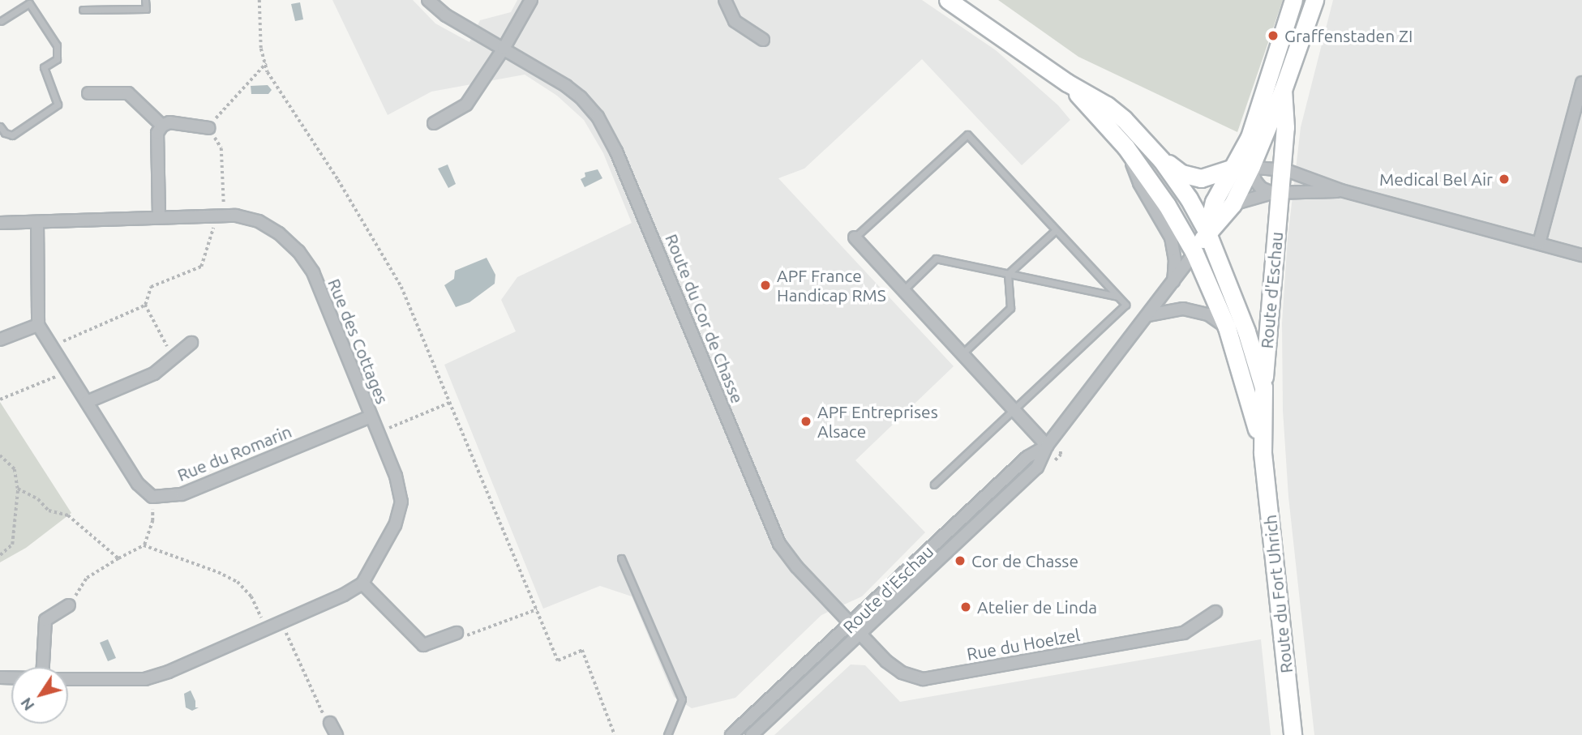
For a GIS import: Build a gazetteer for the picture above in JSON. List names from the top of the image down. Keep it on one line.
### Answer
{"streets":{"main road":["Route d'Eschau","Route du Fort Uhrich"],"street":["Route du Cor de Chasse","Rue des Cottages","Rue du Romarin","Rue du Hoelzel"]},"crossings":[["Route d'Eschau","Route du Cor de Chasse"],["Route d'Eschau","Route du Fort Uhrich"],["Route d'Eschau","Rue du Hoelzel"],["Route du Cor de Chasse","Rue du Hoelzel"],["Rue des Cottages","Rue du Romarin"]],"places":["Graffenstaden ZI","Medical Bel Air","APF France Handicap RMS","APF Entreprises Alsace","Cor de Chasse","Atelier de Linda"],"north":"bottom left"}
